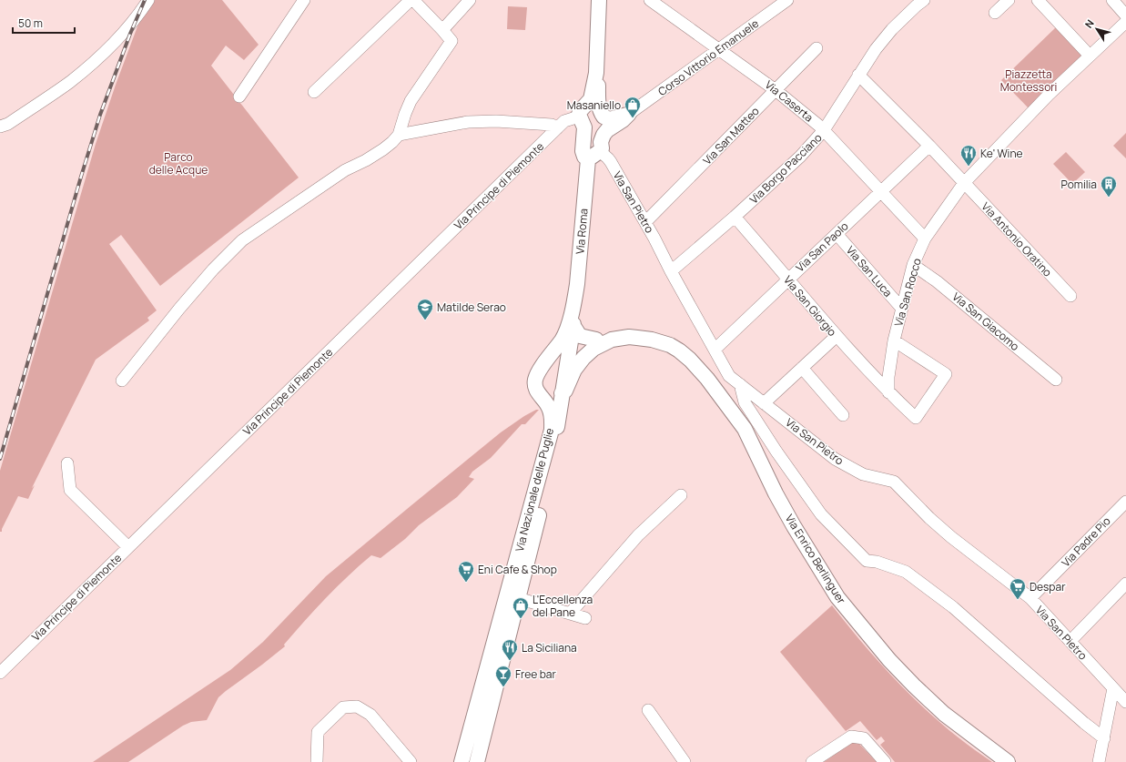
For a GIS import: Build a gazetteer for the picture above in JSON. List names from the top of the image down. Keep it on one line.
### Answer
{"streets":{"main road":["Via Roma","Via Nazionale delle Puglie","Via Enrico Berlinguer"],"street":["Corso Vittorio Emanuele","Via Caserta","Via San Matteo","Via Borgo Pacciano","Via Principe di Piemonte","Via San Pietro","Via Antonio Oratino","Via San Paolo","Via San Luca","Via San Rocco","Via San Giorgio","Via San Giacomo","Via Padre Pio"]},"crossings":[["Corso Vittorio Emanuele","Via Caserta"],["Via Caserta","Via San Matteo"],["Via Caserta","Via Borgo Pacciano"],["Via Caserta","Via San Paolo"],["Via Caserta","Via San Rocco"],["Via San Matteo","Via San Pietro"],["Via Borgo Pacciano","Via San Pietro"],["Via Borgo Pacciano","Via Antonio Oratino"],["Via Borgo Pacciano","Via San Giorgio"],["Via San Pietro","Via Roma"],["Via San Pietro","Via San Paolo"],["Via San Pietro","Via Padre Pio"],["Via Roma","Via Nazionale delle Puglie"],["Via Antonio Oratino","Via San Paolo"],["Via Antonio Oratino","Via San Rocco"],["Via San Paolo","Via San Luca"],["Via San Paolo","Via San Giorgio"],["Via San Luca","Via San Rocco"],["Via San Rocco","Via San Giorgio"],["Via San Rocco","Via San Giacomo"],["Via Nazionale delle Puglie","Via Enrico Berlinguer"]],"parks":["Piazzetta Montessori","Parco delle Acque"],"places":{"shop":["Masaniello","L'Eccellenza del Pane"],"restaurant":["Ke' Wine","La Siciliana"],"building":["Pomilia"],"school or university":["Matilde Serao"],"supermarket":["Eni Cafe & Shop","Despar"],"bar":["Free bar"]},"scale_bar":"50 m","north":"top left"}
